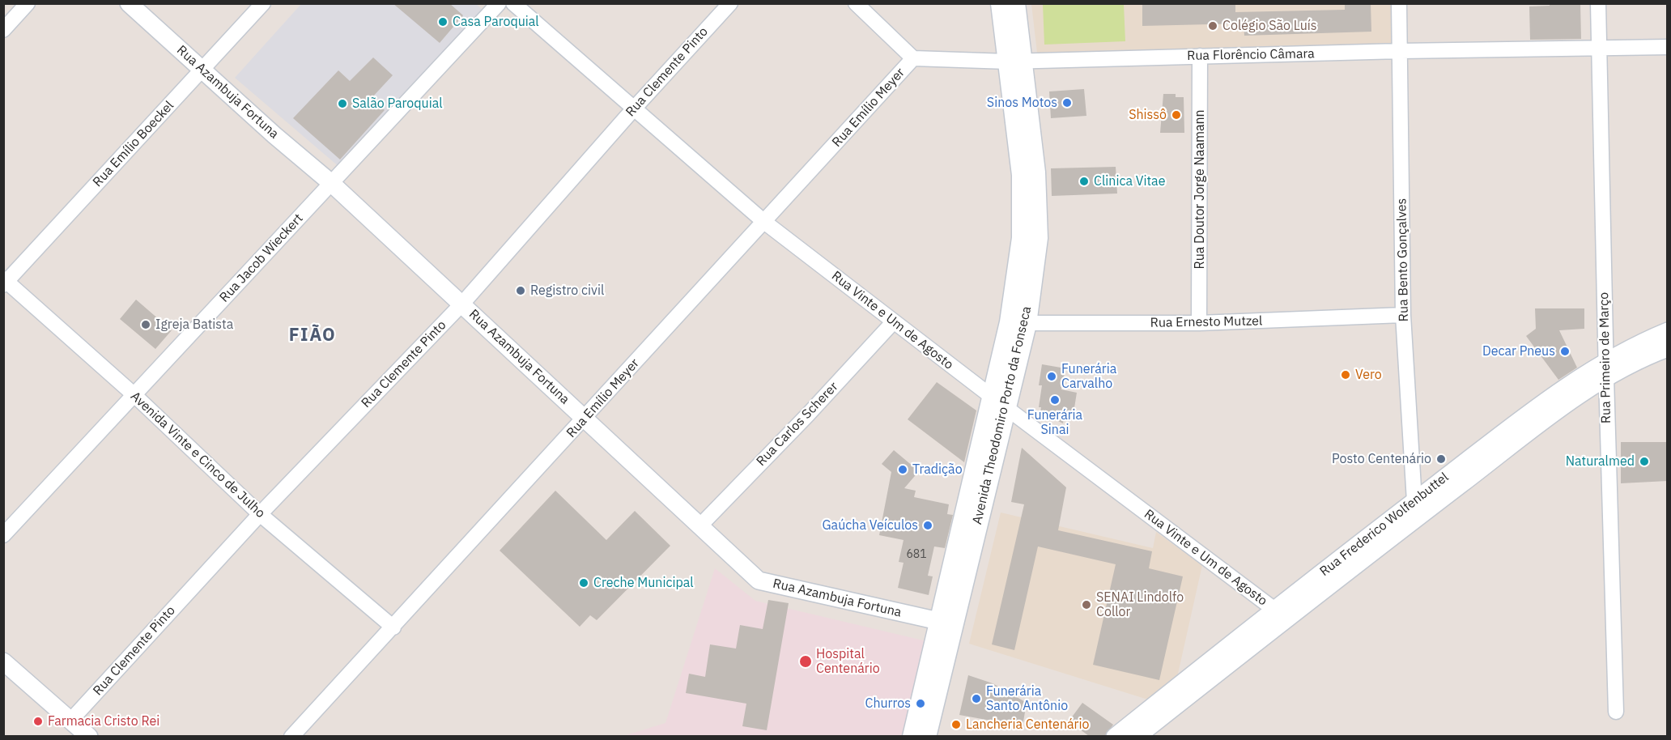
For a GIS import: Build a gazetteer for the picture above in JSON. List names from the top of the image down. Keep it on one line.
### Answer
{"streets":{"main road":["Avenida Theodomiro Porto da Fonseca"],"street":["Rua Florêncio Câmara","Rua Clemente Pinto","Rua Azambuja Fortuna","Rua Emílio Meyer","Rua Emílio Boeckel","Rua Doutor Jorge Naamann","Rua Jacob Wieckert","Rua Bento Gonçalves","Rua Vinte e Um de Agosto","Rua Ernesto Mutzel","Rua Primeiro de Março","Rua Carlos Scherer","Avenida Vinte e Cinco de Julho","Rua Frederico Wolfenbuttel"]},"crossings":[["Rua Florêncio Câmara","Rua Emílio Meyer"],["Rua Florêncio Câmara","Rua Doutor Jorge Naamann"],["Rua Florêncio Câmara","Rua Bento Gonçalves"],["Rua Florêncio Câmara","Rua Primeiro de Março"],["Rua Florêncio Câmara","Avenida Theodomiro Porto da Fonseca"],["Rua Clemente Pinto","Rua Azambuja Fortuna"],["Rua Clemente Pinto","Rua Vinte e Um de Agosto"],["Rua Clemente Pinto","Avenida Vinte e Cinco de Julho"],["Rua Azambuja Fortuna","Rua Emílio Meyer"],["Rua Azambuja Fortuna","Rua Emílio Boeckel"],["Rua Azambuja Fortuna","Rua Jacob Wieckert"],["Rua Azambuja Fortuna","Avenida Theodomiro Porto da Fonseca"],["Rua Azambuja Fortuna","Rua Carlos Scherer"],["Rua Emílio Meyer","Rua Vinte e Um de Agosto"],["Rua Emílio Meyer","Avenida Vinte e Cinco de Julho"],["Rua Emílio Boeckel","Avenida Vinte e Cinco de Julho"],["Rua Doutor Jorge Naamann","Rua Ernesto Mutzel"],["Rua Jacob Wieckert","Avenida Vinte e Cinco de Julho"],["Rua Bento Gonçalves","Rua Ernesto Mutzel"],["Rua Bento Gonçalves","Rua Frederico Wolfenbuttel"],["Rua Vinte e Um de Agosto","Avenida Theodomiro Porto da Fonseca"],["Rua Vinte e Um de Agosto","Rua Carlos Scherer"],["Rua Vinte e Um de Agosto","Rua Frederico Wolfenbuttel"],["Rua Ernesto Mutzel","Avenida Theodomiro Porto da Fonseca"],["Rua Primeiro de Março","Rua Frederico Wolfenbuttel"]],"districts":["FIÃO"],"places":["Casa Paroquial","Colégio São Luís","Sinos Motos","Salão Paroquial","Shissô","Clinica Vitae","Registro civil","Igreja Batista","Decar Pneus","Vero","Funerária Carvalho","Funerária Sinai","Posto Centenário","Naturalmed","Tradição","Gaúcha Veículos","Creche Municipal","SENAI Lindolfo Collor","Hospital Centenário","Funerária Santo Antônio","Churros","Farmacia Cristo Rei","Lancheria Centenário"],"house_numbers":["681"]}
